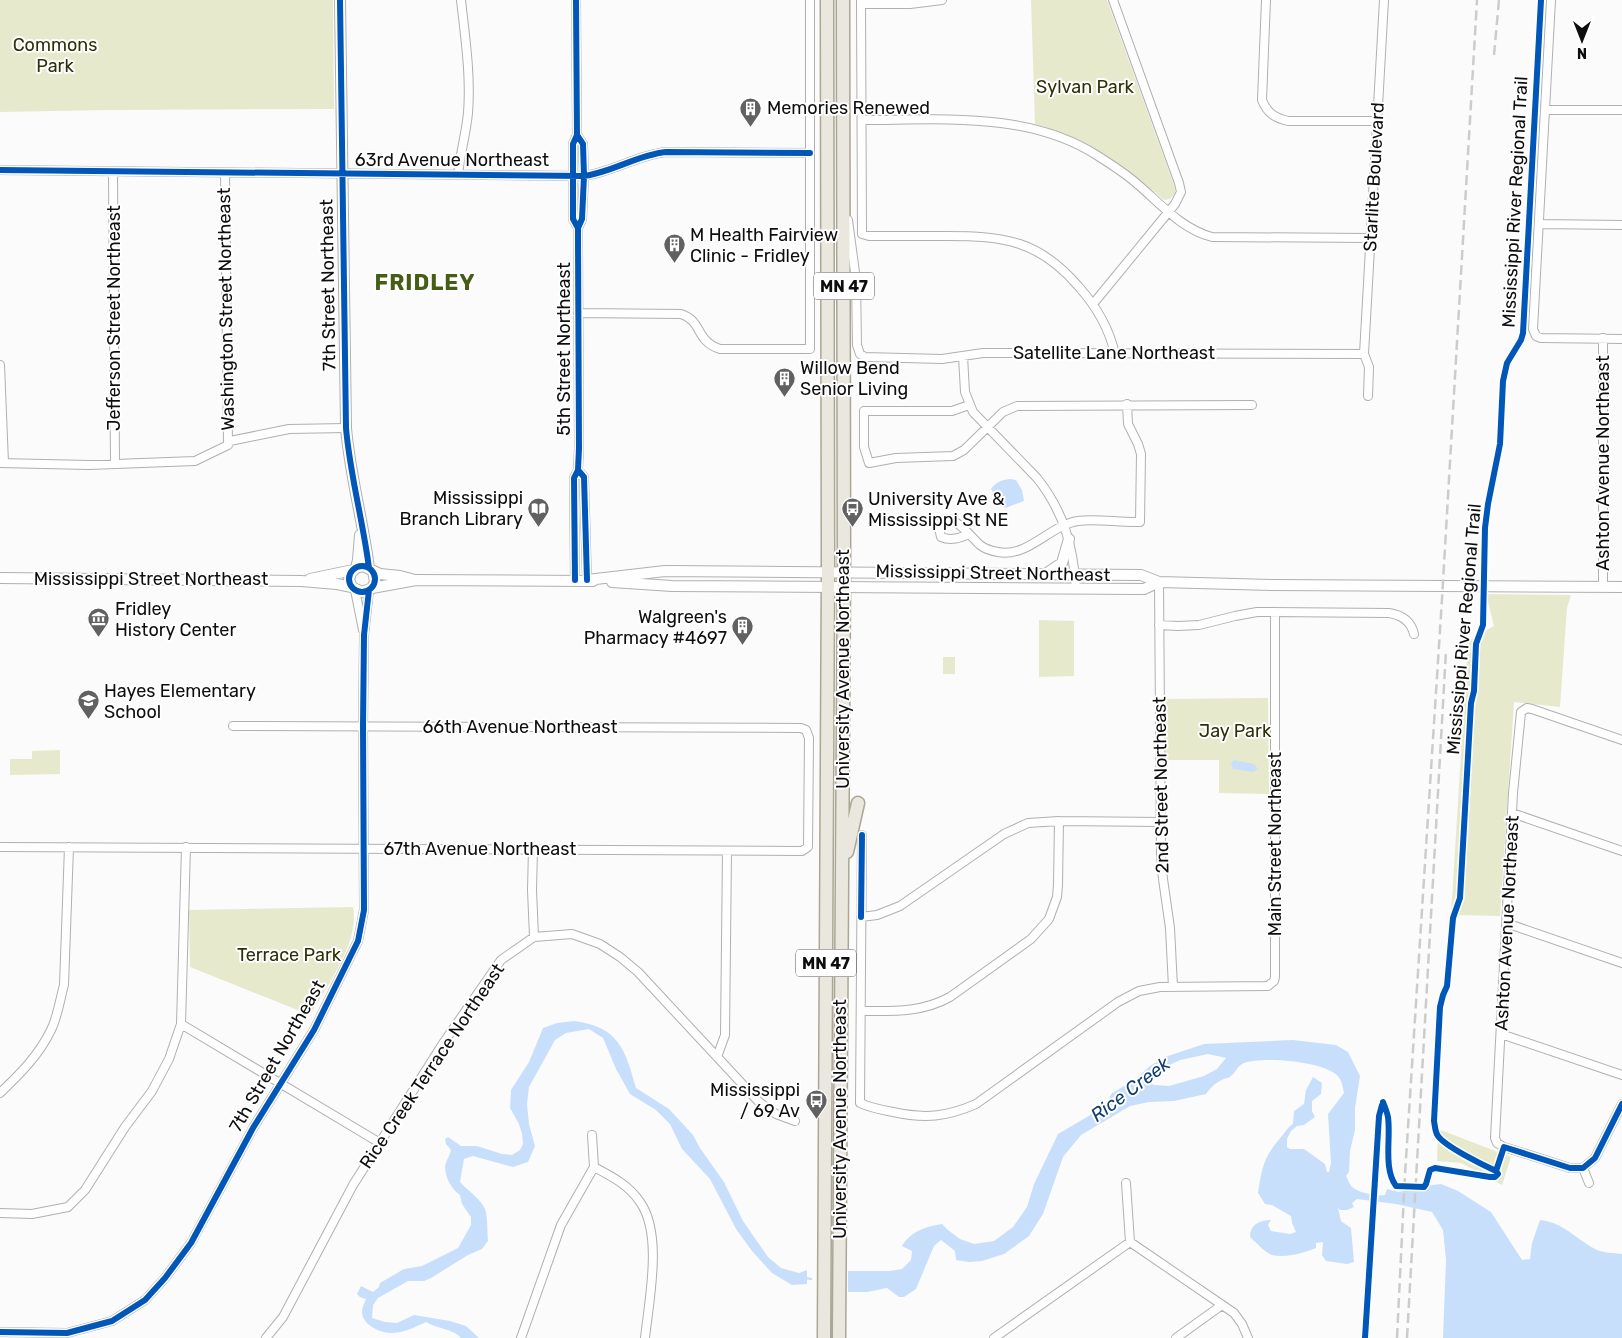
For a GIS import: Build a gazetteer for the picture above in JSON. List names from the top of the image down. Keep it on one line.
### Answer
{"streets":{"main road":["MN 47","University Avenue Northeast"],"street":["63rd Avenue Northeast","Starlite Boulevard","7th Street Northeast","Washington Street Northeast","Jefferson Street Northeast","5th Street Northeast","Satellite Lane Northeast","Ashton Avenue Northeast","Mississippi Street Northeast","66th Avenue Northeast","2nd Street Northeast","Main Street Northeast","67th Avenue Northeast","Rice Creek Terrace Northeast"],"cycle path":["Mississippi River Regional Trail"]},"crossings":[["63rd Avenue Northeast","7th Street Northeast"],["63rd Avenue Northeast","Washington Street Northeast"],["63rd Avenue Northeast","Jefferson Street Northeast"],["63rd Avenue Northeast","5th Street Northeast"],["Starlite Boulevard","Satellite Lane Northeast"],["7th Street Northeast","Mississippi Street Northeast"],["7th Street Northeast","66th Avenue Northeast"],["7th Street Northeast","67th Avenue Northeast"],["5th Street Northeast","Mississippi Street Northeast"],["Satellite Lane Northeast","University Avenue Northeast"],["Ashton Avenue Northeast","Mississippi Street Northeast"],["Mississippi Street Northeast","University Avenue Northeast"],["Mississippi Street Northeast","2nd Street Northeast"],["66th Avenue Northeast","67th Avenue Northeast"],["2nd Street Northeast","Main Street Northeast"]],"districts":["FRIDLEY"],"water":["Rice Creek"],"parks":["Commons Park","Sylvan Park","Jay Park","Terrace Park"],"places":{"building":["Memories Renewed","M Health Fairview Clinic - Fridley","Willow Bend Senior Living","Walgreen's Pharmacy #4697"],"library":["Mississippi Branch Library"],"bus stop":["University Ave & Mississippi St NE","Mississippi / 69 Av"],"museum":["Fridley History Center"],"school or university":["Hayes Elementary School"]},"north":"bottom"}
